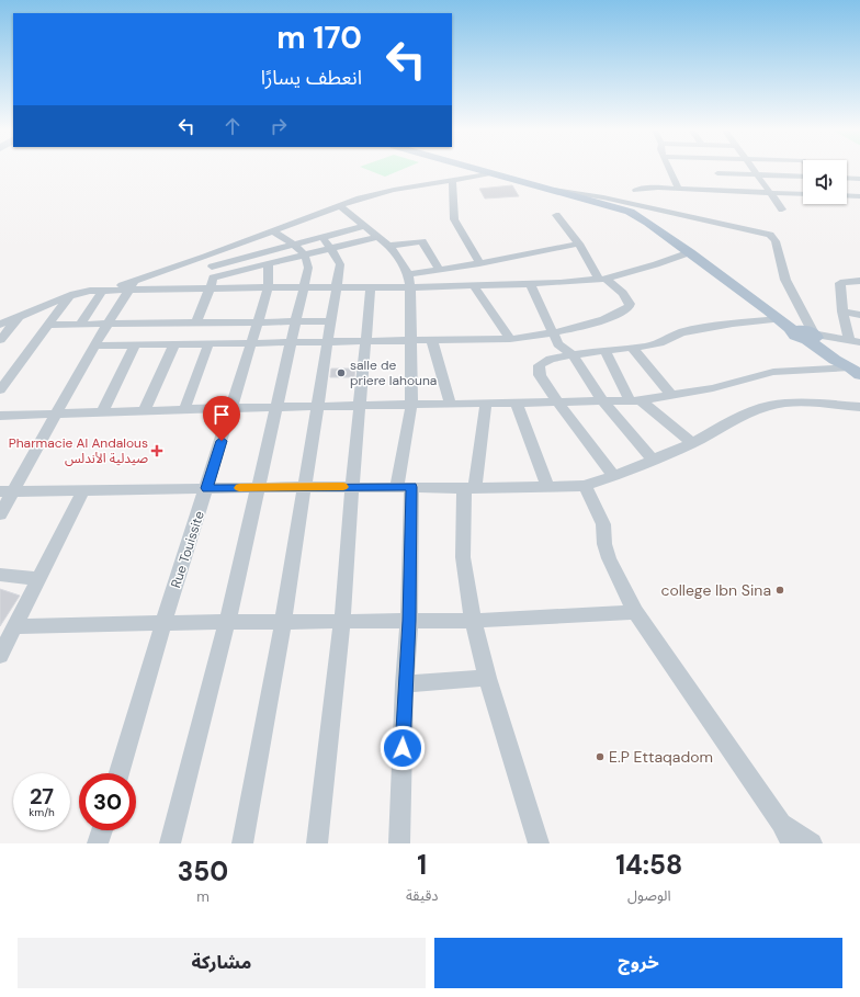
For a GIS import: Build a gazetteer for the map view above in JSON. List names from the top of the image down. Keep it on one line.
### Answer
{"streets":{"street":["Rue Touissite"]},"places":{"other":["salle de priere lahouna","college Ibn Sina","E.P Ettaqadom"],"health":["Pharmacie Al Andalous صيدلية الأندلس"]},"page":{"turn":["170 m","انعطف يسارًا"],"speed":"27 km/h","limit":"30","eta":["14:58","الوصول","1","دقيقة","350","m"],"buttons":["خروج","مشاركة"]}}
